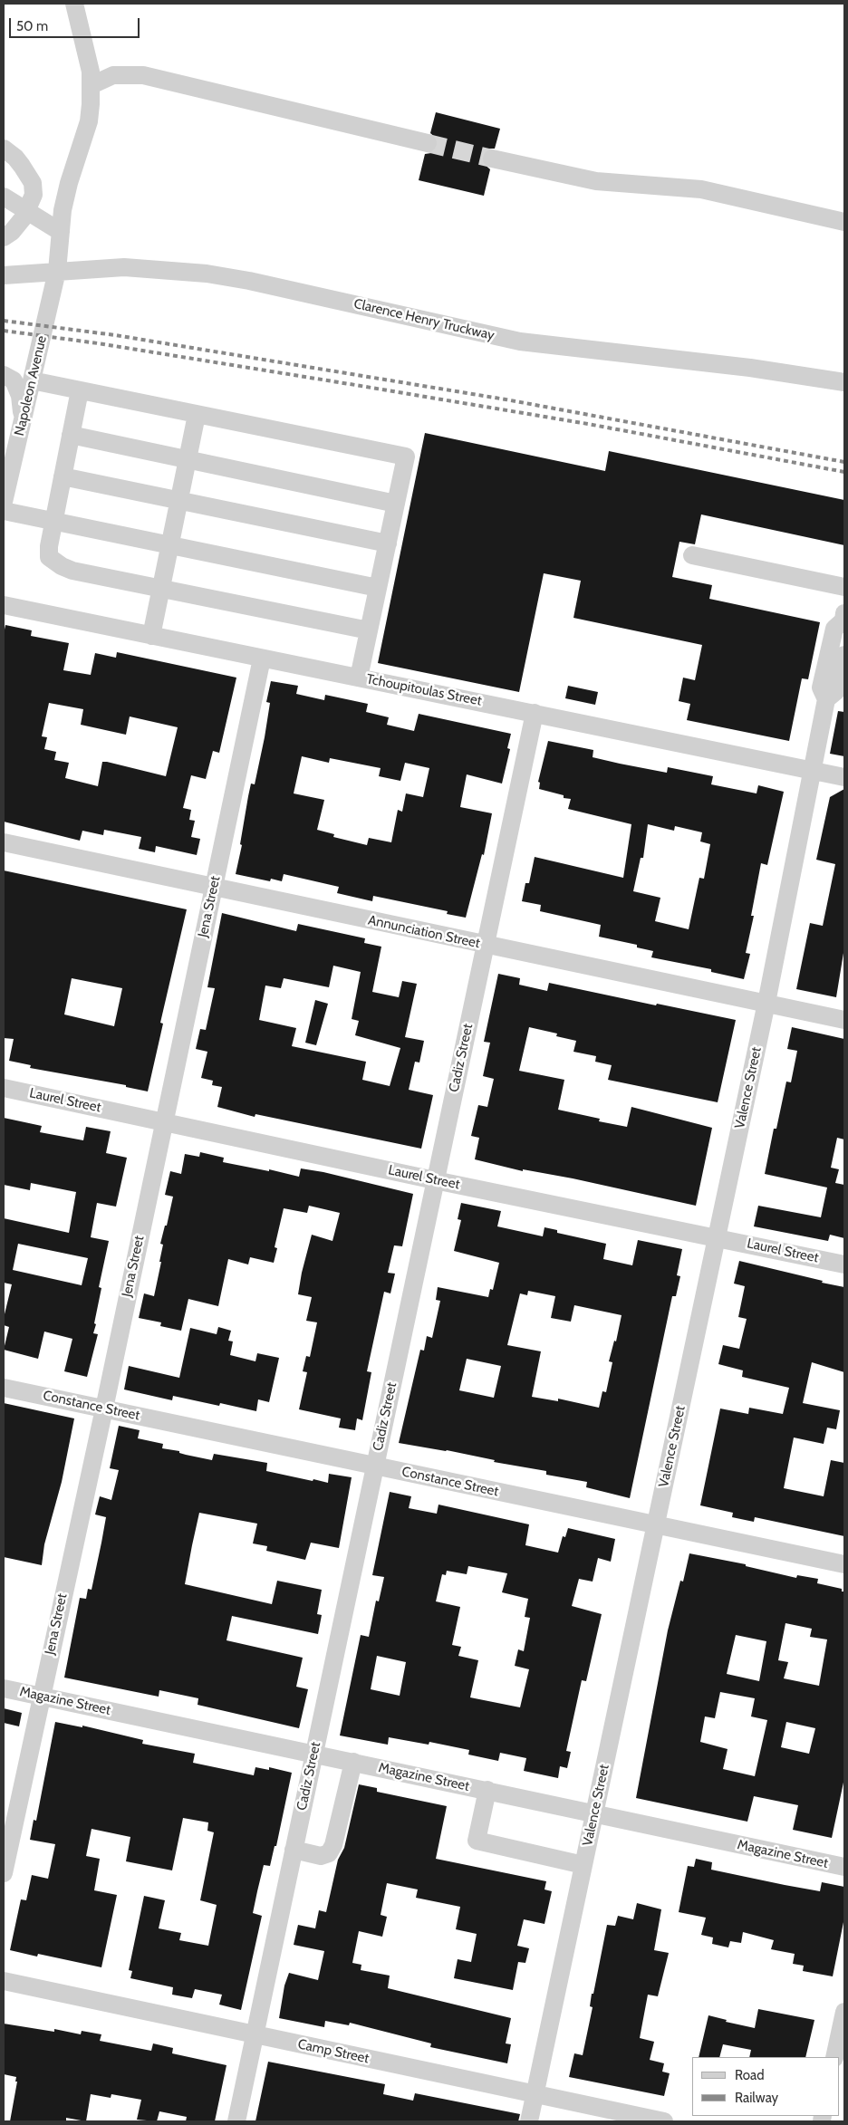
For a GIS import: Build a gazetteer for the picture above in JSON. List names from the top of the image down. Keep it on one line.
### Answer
{"streets":{"street":["Clarence Henry Truckway","Napoleon Avenue","Tchoupitoulas Street","Jena Street","Annunciation Street","Cadiz Street","Valence Street","Laurel Street","Constance Street","Magazine Street","Camp Street"]},"crossings":[["Clarence Henry Truckway","Napoleon Avenue"],["Tchoupitoulas Street","Jena Street"],["Tchoupitoulas Street","Cadiz Street"],["Tchoupitoulas Street","Valence Street"],["Jena Street","Annunciation Street"],["Jena Street","Laurel Street"],["Jena Street","Constance Street"],["Jena Street","Magazine Street"],["Annunciation Street","Cadiz Street"],["Annunciation Street","Valence Street"],["Cadiz Street","Laurel Street"],["Cadiz Street","Constance Street"],["Cadiz Street","Magazine Street"],["Cadiz Street","Camp Street"],["Valence Street","Laurel Street"],["Valence Street","Constance Street"],["Valence Street","Magazine Street"],["Valence Street","Camp Street"]],"legend":["Road","Railway"],"scale_bar":"50 m"}
